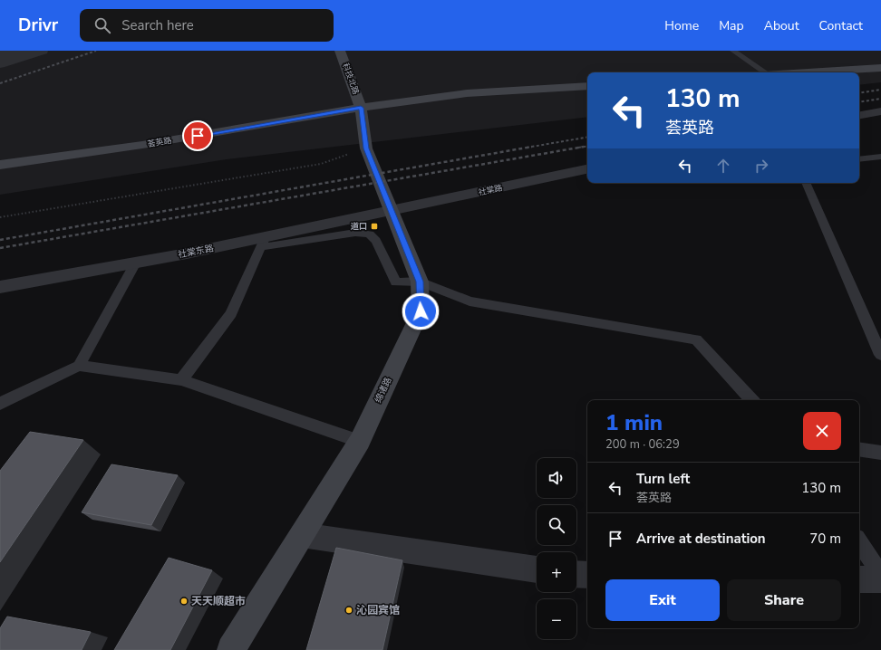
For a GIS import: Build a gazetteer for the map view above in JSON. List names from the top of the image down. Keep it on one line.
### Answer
{"streets":{"street":["科技北路","荟英路","社棠路","社棠东路","绵诸路"]},"crossings":[["科技北路","荟英路"],["科技北路","绵诸路"],["荟英路","绵诸路"],["社棠路","社棠东路"],["社棠路","绵诸路"],["社棠东路","绵诸路"]],"places":{"transit":["道口"],"other":["天天顺超市","沁园宾馆"]},"page":{"header":"Drivr","search":"Search here","nav":["Home","Map","About","Contact"],"turn":["130 m","荟英路"],"heading":["1 min","200 m · 06:29"],"map_buttons":["+","−"],"list":[{"name":"Turn left","note":"荟英路","value":"130 m"},{"name":"Arrive at destination","value":"70 m"}],"buttons":["Exit","Share"]}}
